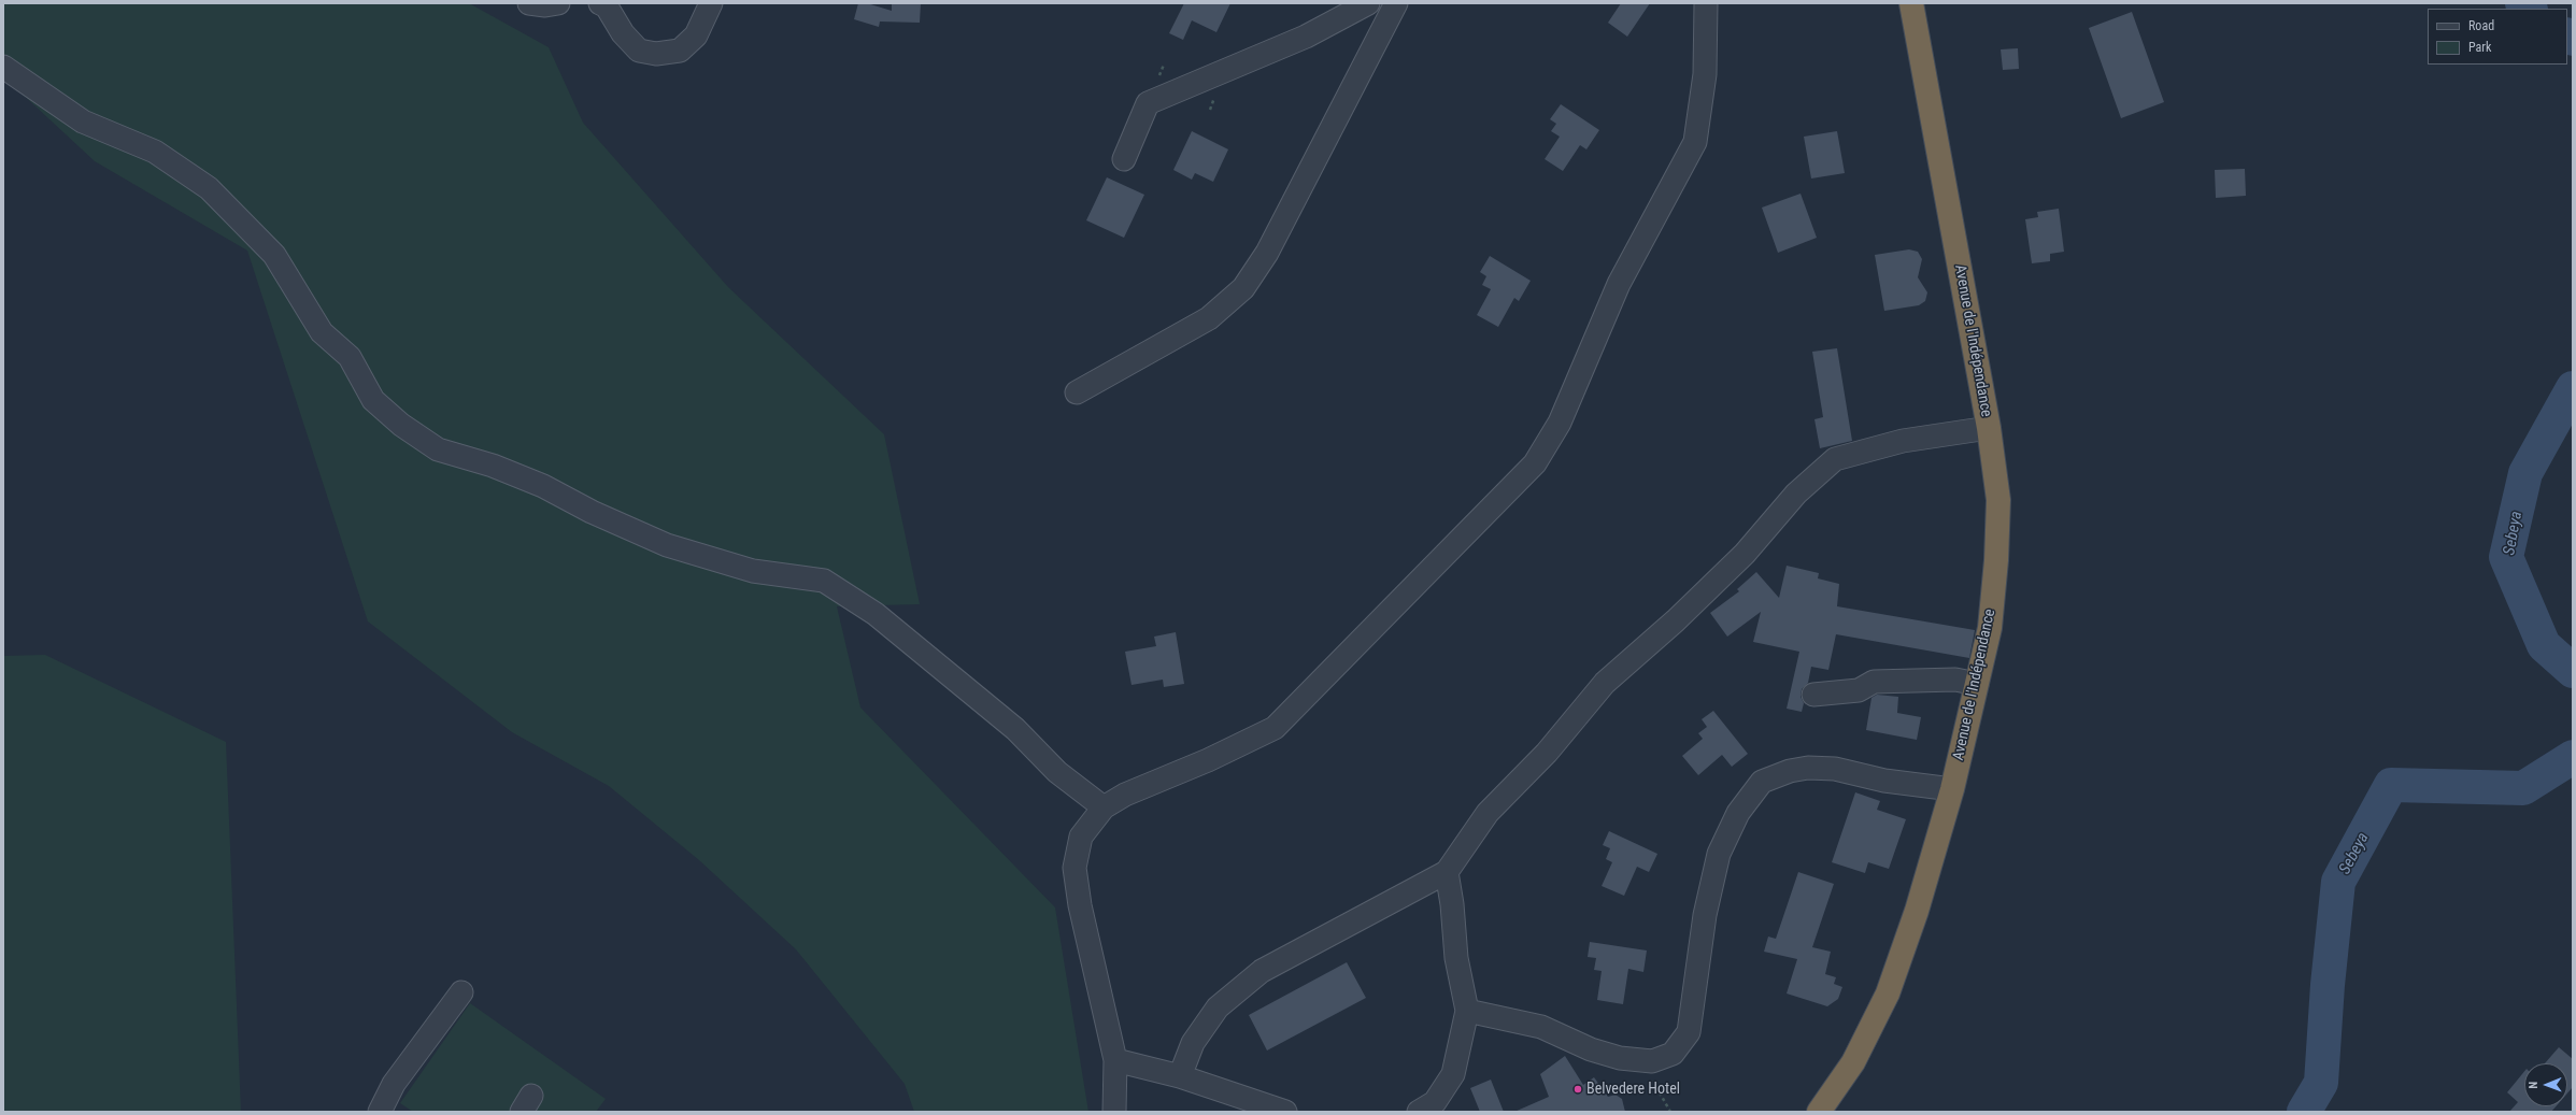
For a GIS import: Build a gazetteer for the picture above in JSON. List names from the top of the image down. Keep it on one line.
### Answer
{"streets":{"highway":["Avenue de l'Indépendance"]},"water":["Sebeya"],"places":["Belvedere Hotel"],"legend":["Road","Park"],"north":"left"}
